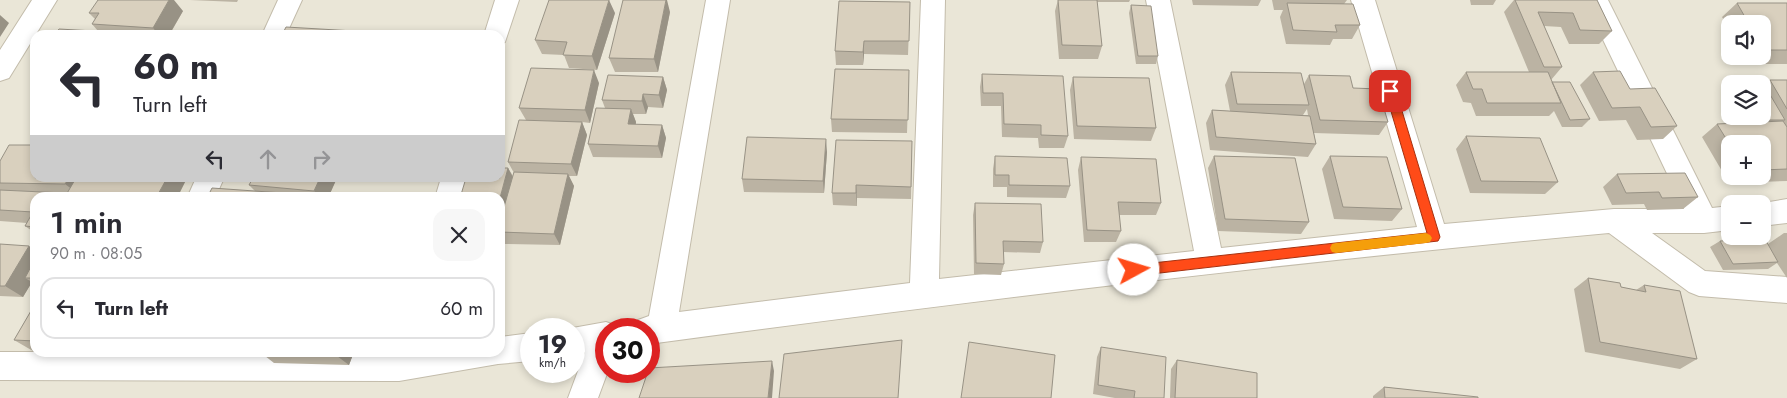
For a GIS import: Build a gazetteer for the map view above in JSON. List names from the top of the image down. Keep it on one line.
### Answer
{"page":{"map_buttons":["+","−"],"turn":["60 m","Turn left"],"heading":["1 min","90 m · 08:05"],"list":[{"name":"Turn left","value":"60 m"}],"speed":"19 km/h","limit":"30"}}
